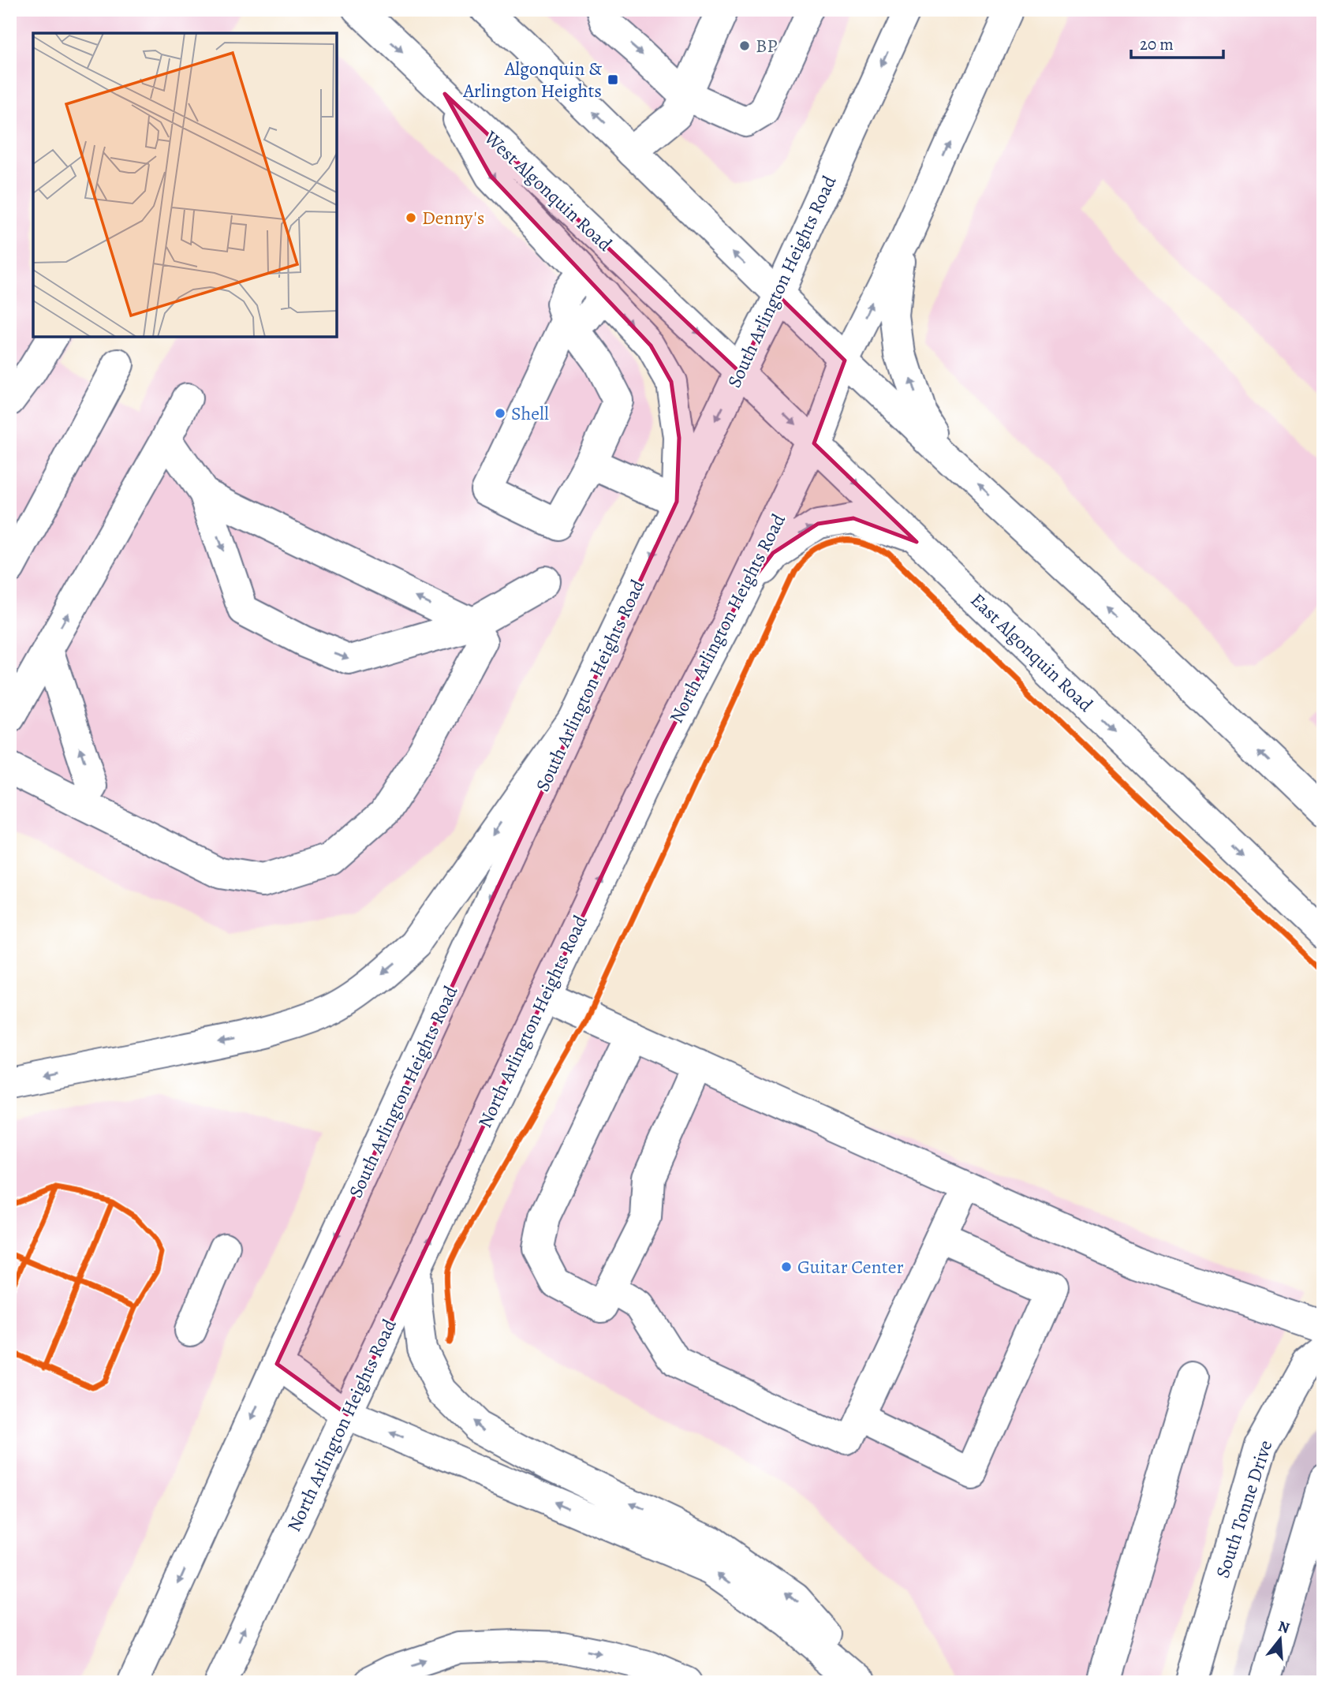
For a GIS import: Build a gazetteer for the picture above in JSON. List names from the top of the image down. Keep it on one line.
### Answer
{"streets":{"main road":["West Algonquin Road","South Arlington Heights Road","North Arlington Heights Road","East Algonquin Road","South Tonne Drive"]},"crossings":[["West Algonquin Road","South Arlington Heights Road"],["West Algonquin Road","East Algonquin Road"],["South Arlington Heights Road","East Algonquin Road"],["North Arlington Heights Road","East Algonquin Road"]],"places":{"other":["BP","Denny's","Shell","Guitar Center"],"transit":["Algonquin & Arlington Heights"]},"scale_bar":"20 m","north":"top"}
